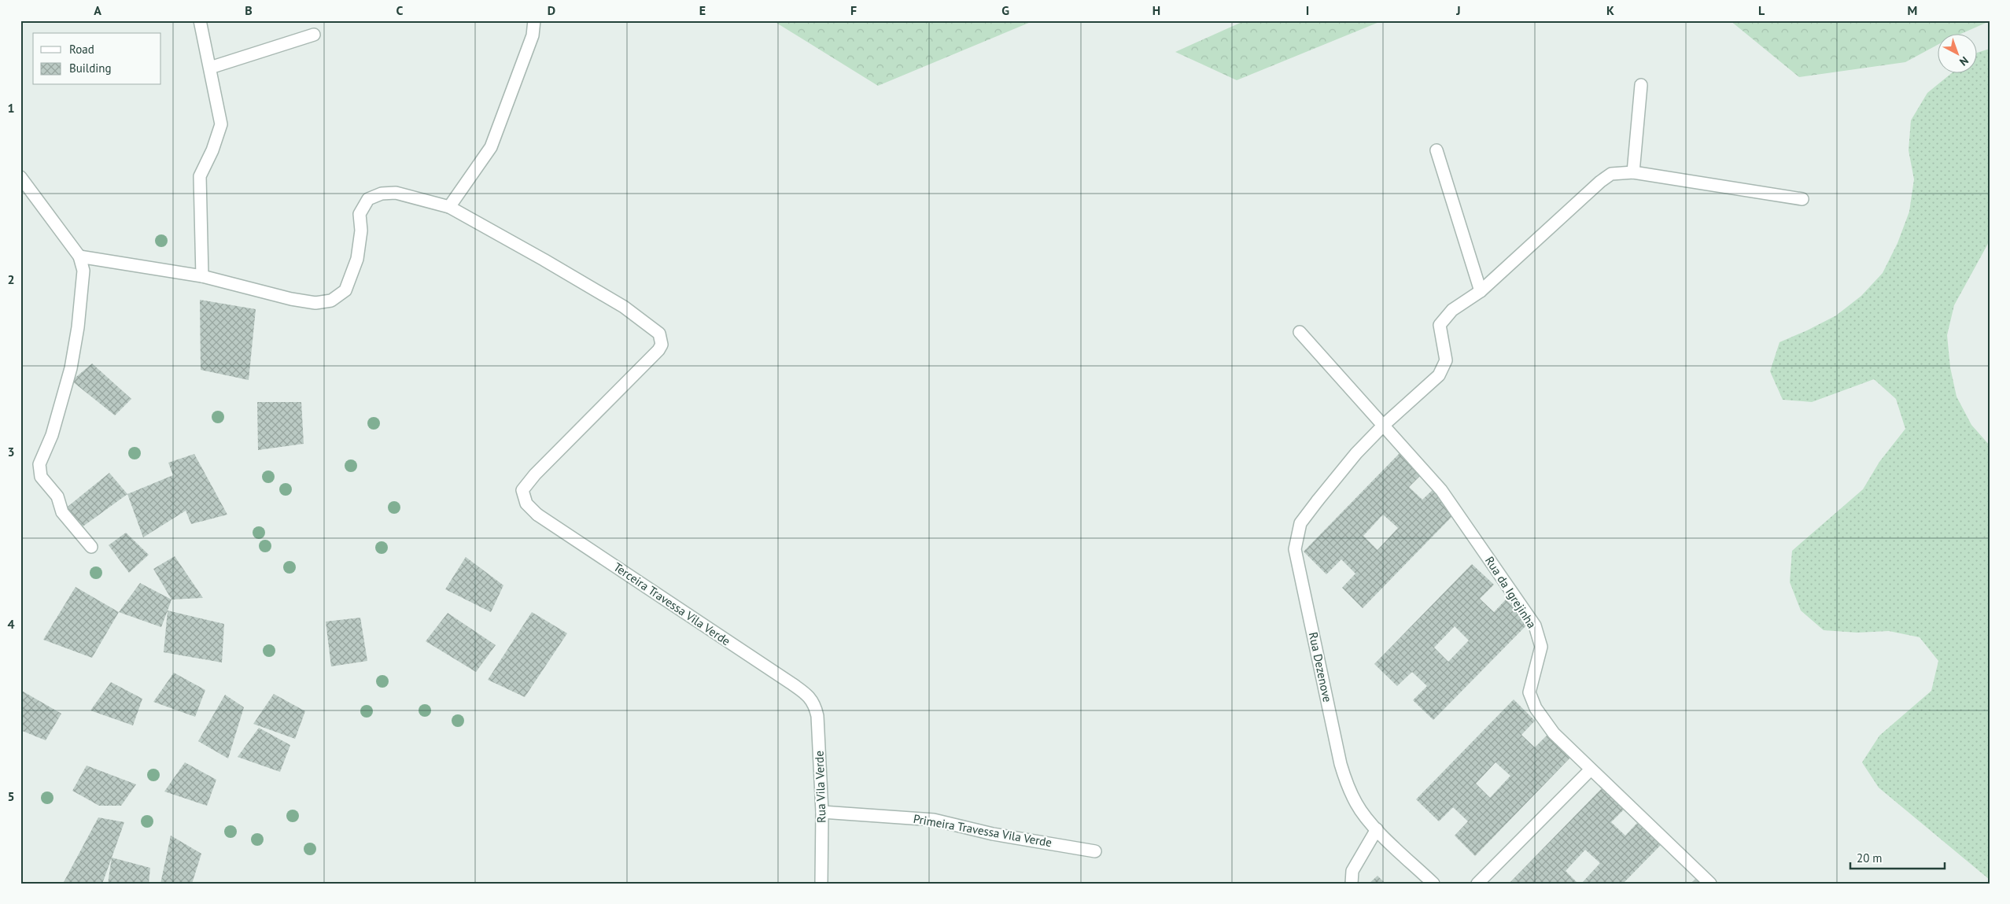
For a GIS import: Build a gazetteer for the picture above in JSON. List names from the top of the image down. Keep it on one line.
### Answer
{"streets":{"street":["Rua da Igrejinha","Terceira Travessa Vila Verde","Rua Dezenove","Rua Vila Verde","Primeira Travessa Vila Verde"]},"crossings":[["Rua da Igrejinha","Rua Dezenove"],["Terceira Travessa Vila Verde","Rua Vila Verde"],["Rua Vila Verde","Primeira Travessa Vila Verde"]],"legend":["Road","Building"],"scale_bar":"20 m","north":"bottom right","grid":{"columns":["A","B","C","D","E","F","G","H","I","J","K","L","M"],"rows":["1","2","3","4","5"]}}
